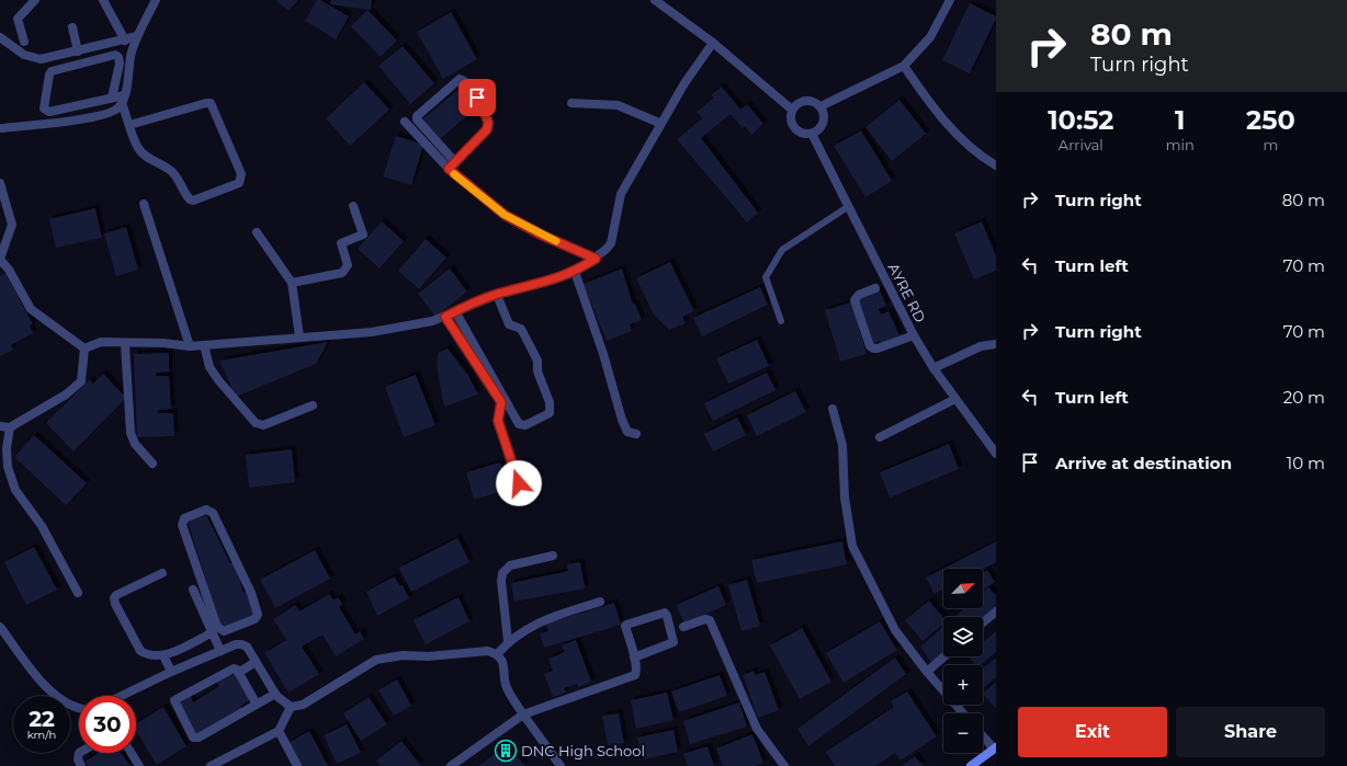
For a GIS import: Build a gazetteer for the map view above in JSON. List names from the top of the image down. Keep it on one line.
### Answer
{"streets":{"street":["AYRE RD"]},"places":{"building":["DNC High School"]},"north":"top right","page":{"turn":["80 m","Turn right"],"eta":["10:52","Arrival","1","min","250","m"],"list":[{"name":"Turn right","value":"80 m"},{"name":"Turn left","value":"70 m"},{"name":"Turn right","value":"70 m"},{"name":"Turn left","value":"20 m"},{"name":"Arrive at destination","value":"10 m"}],"map_buttons":["+","−"],"speed":"22 km/h","limit":"30","buttons":["Exit","Share"]}}
